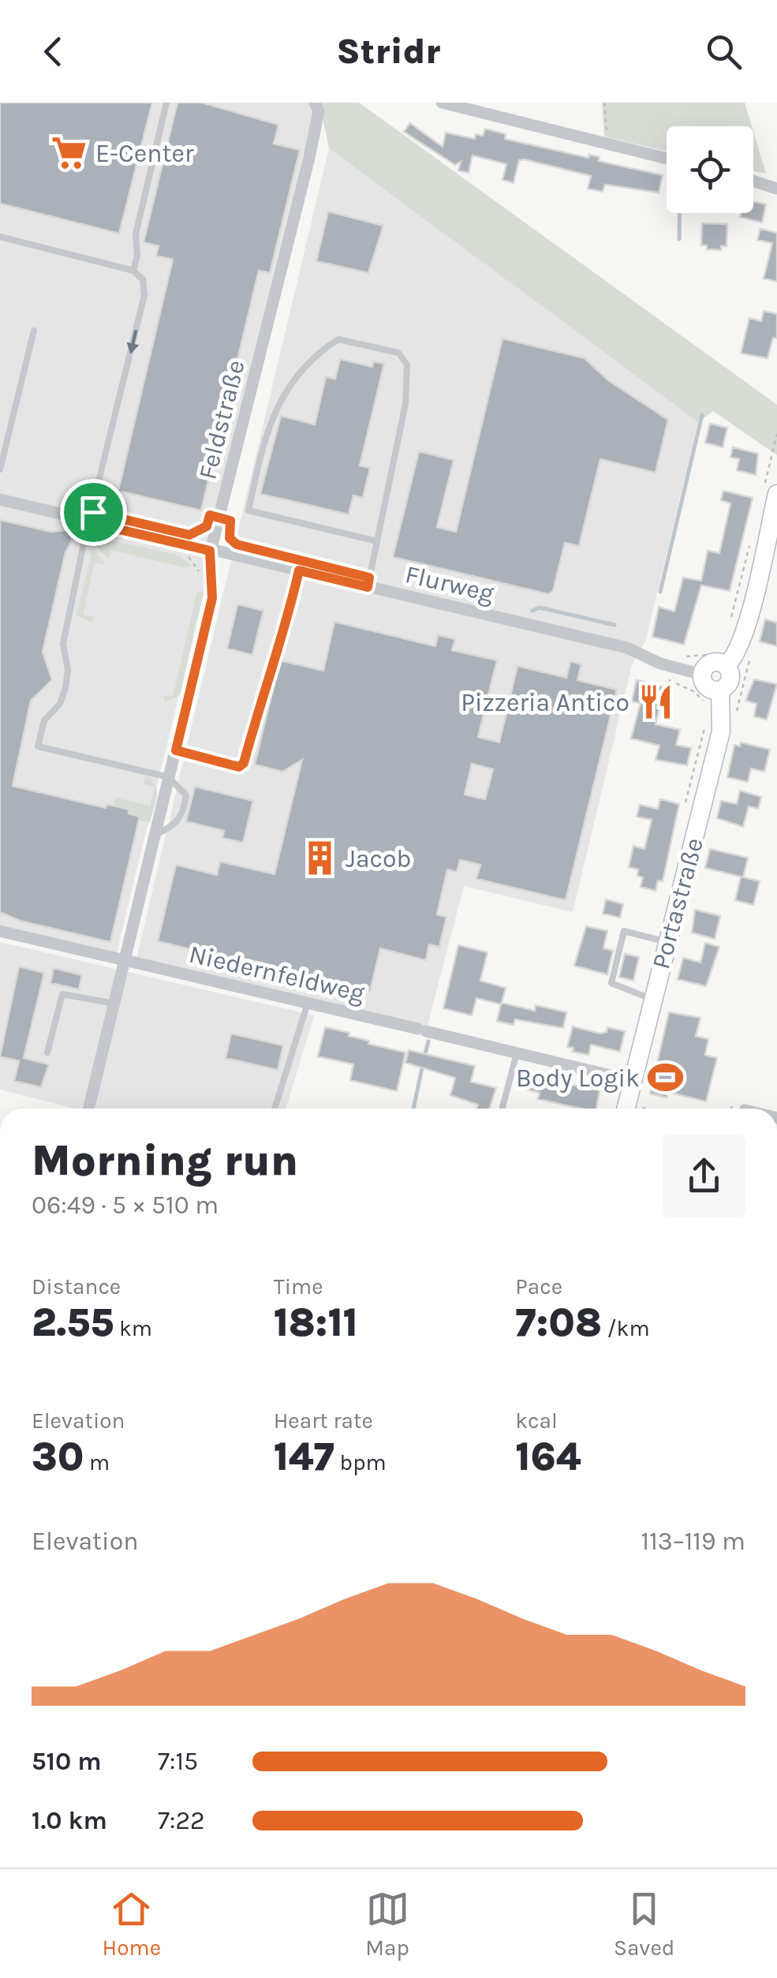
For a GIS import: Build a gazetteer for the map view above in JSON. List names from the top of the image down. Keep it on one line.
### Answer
{"streets":{"main road":["Portastraße"],"street":["Feldstraße","Flurweg","Niedernfeldweg"]},"crossings":[["Feldstraße","Flurweg"],["Feldstraße","Niedernfeldweg"],["Flurweg","Portastraße"],["Portastraße","Niedernfeldweg"]],"places":{"supermarket":["E-Center"],"restaurant":["Pizzeria Antico"],"building":["Jacob"],"sports":["Body Logik"]},"page":{"header":"Stridr","heading":["Morning run","06:49 · 5 × 510 m"],"stats":[["Distance","2.55 km"],["Time","18:11"],["Pace","7:08 /km"],["Elevation","30 m"],["Heart rate","147 bpm"],["kcal","164"]],"chart":["Elevation","113–119 m"],"list":[{"name":"510 m","note":"7:15"},{"name":"1.0 km","note":"7:22"}],"tabs":["Home","Map","Saved"]}}
